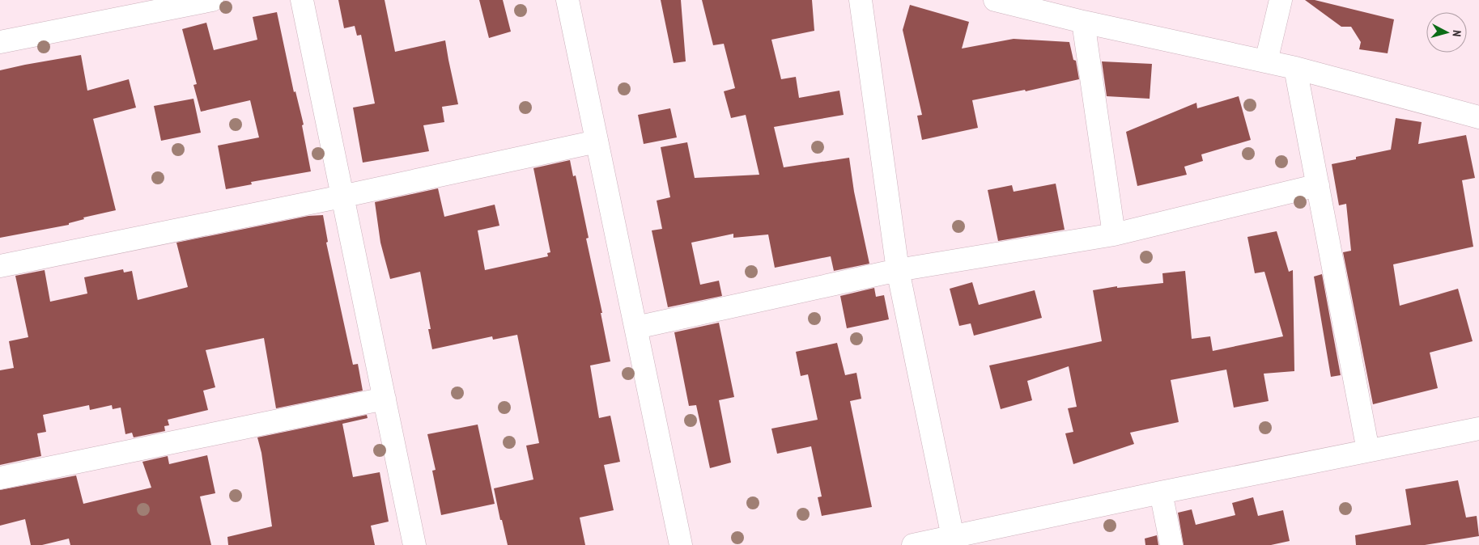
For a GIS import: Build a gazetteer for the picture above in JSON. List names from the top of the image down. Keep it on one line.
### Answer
{"north":"right"}
